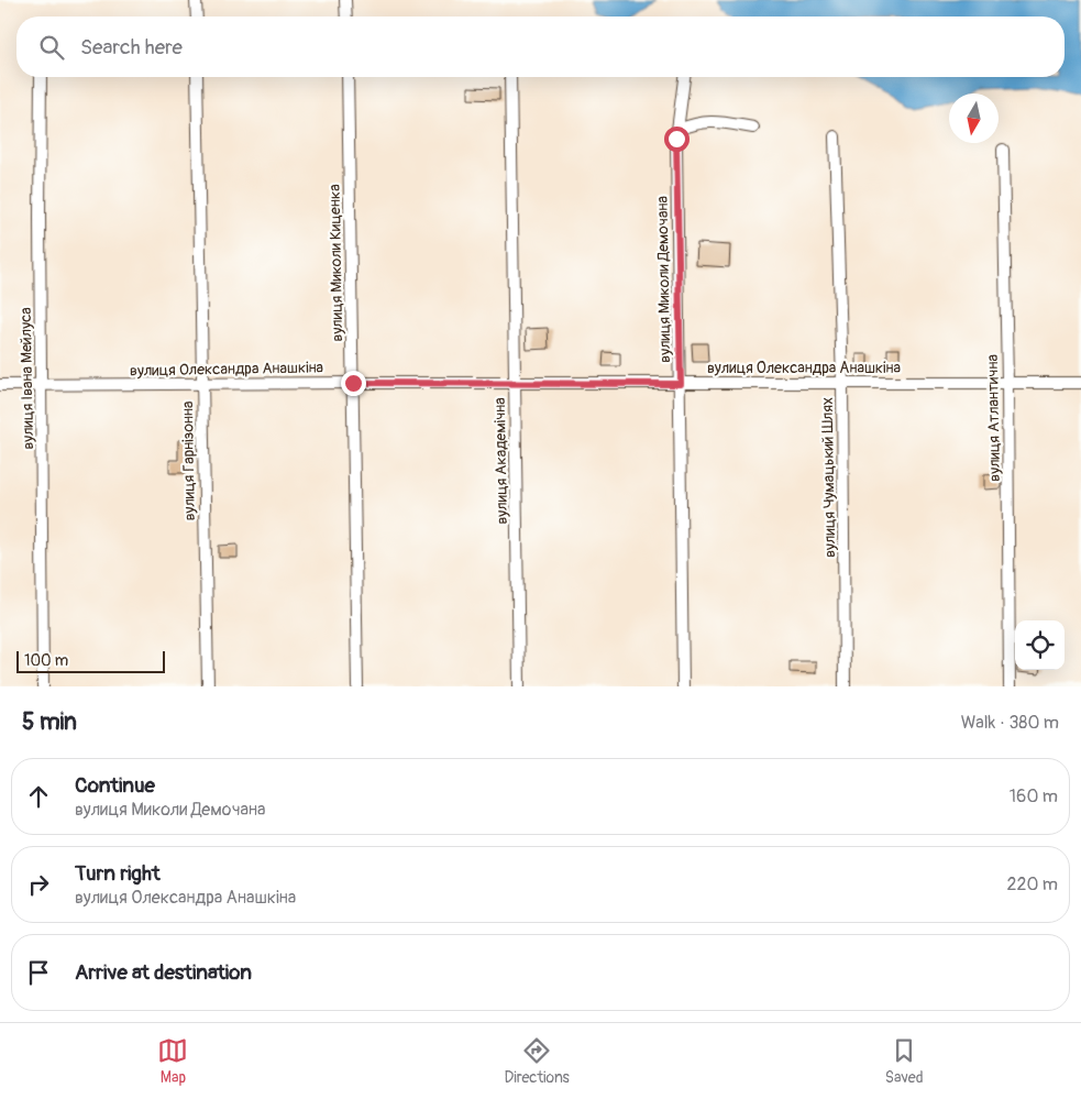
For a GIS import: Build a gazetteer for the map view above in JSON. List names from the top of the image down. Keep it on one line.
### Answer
{"streets":{"street":["вулиця Миколи Киценка","вулиця Миколи Демочана","вулиця Олександра Анашкіна","вулиця Івана Мейлуса","вулиця Атлантична","вулиця Гарнізонна","вулиця Академічна","вулиця Чумацький Шлях"]},"crossings":[["вулиця Миколи Киценка","вулиця Олександра Анашкіна"],["вулиця Миколи Демочана","вулиця Олександра Анашкіна"],["вулиця Олександра Анашкіна","вулиця Івана Мейлуса"],["вулиця Олександра Анашкіна","вулиця Атлантична"],["вулиця Олександра Анашкіна","вулиця Гарнізонна"],["вулиця Олександра Анашкіна","вулиця Академічна"],["вулиця Олександра Анашкіна","вулиця Чумацький Шлях"]],"scale_bar":"100 m","north":"bottom","page":{"search":"Search here","scale":"100 m","heading":["5 min","Walk · 380 m"],"list":[["Continue","вулиця Миколи Демочана","160 m"],["Turn right","вулиця Олександра Анашкіна","220 m"],"Arrive at destination"],"nav":["Map","Directions","Saved"]}}
